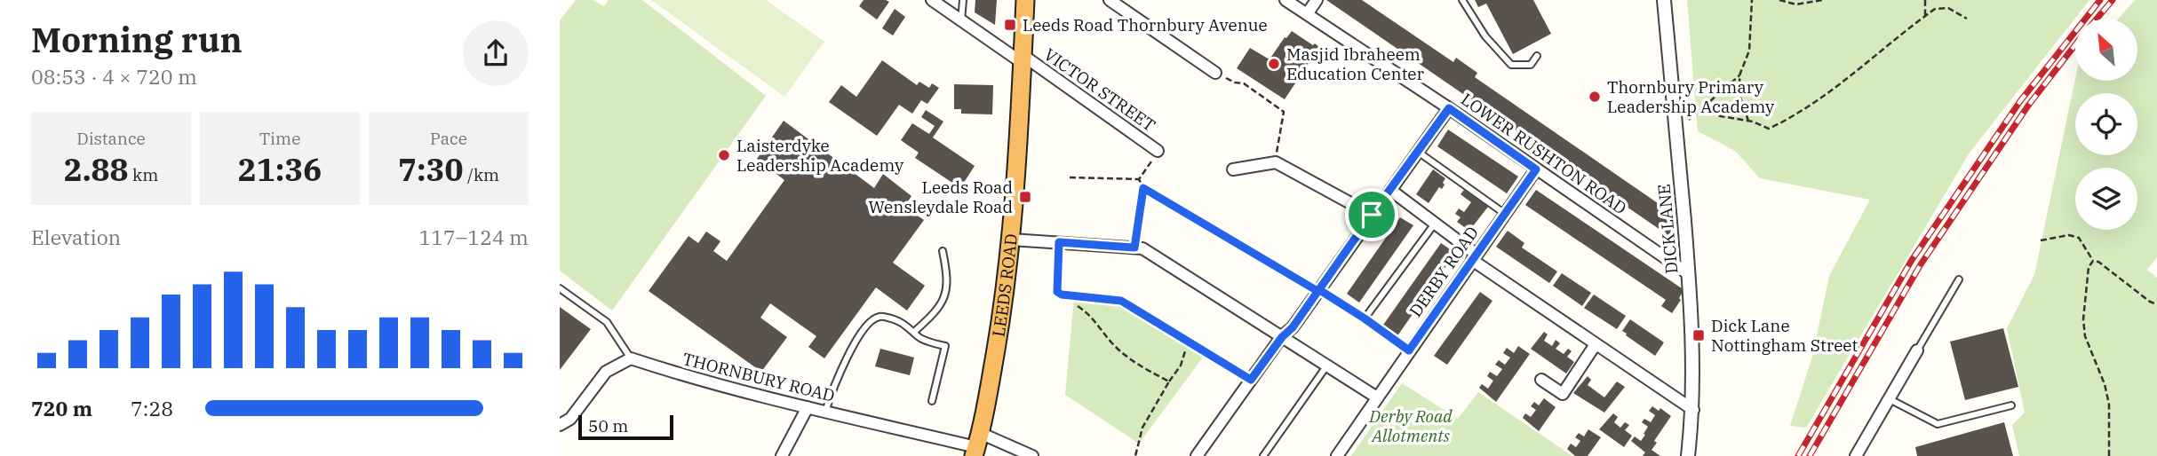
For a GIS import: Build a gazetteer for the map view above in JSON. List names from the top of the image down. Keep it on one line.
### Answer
{"streets":{"highway":["LEEDS ROAD"],"street":["VICTOR STREET","LOWER RUSHTON ROAD","DICK LANE","DERBY ROAD","THORNBURY ROAD"]},"crossings":[["VICTOR STREET","LEEDS ROAD"],["LOWER RUSHTON ROAD","DICK LANE"],["LOWER RUSHTON ROAD","DERBY ROAD"],["LEEDS ROAD","THORNBURY ROAD"]],"parks":["Derby Road Allotments"],"places":{"transit":["Leeds Road Thornbury Avenue","Leeds Road Wensleydale Road","Dick Lane Nottingham Street"],"other":["Masjid Ibraheem Education Center","Thornbury Primary Leadership Academy","Laisterdyke Leadership Academy"]},"scale_bar":"50 m","north":"top left","page":{"heading":["Morning run","08:53 · 4 × 720 m"],"stats":[["Distance","2.88 km"],["Time","21:36"],["Pace","7:30 /km"]],"chart":["Elevation","117–124 m"],"list":[{"name":"720 m","note":"7:28"}],"scale":"50 m"}}
